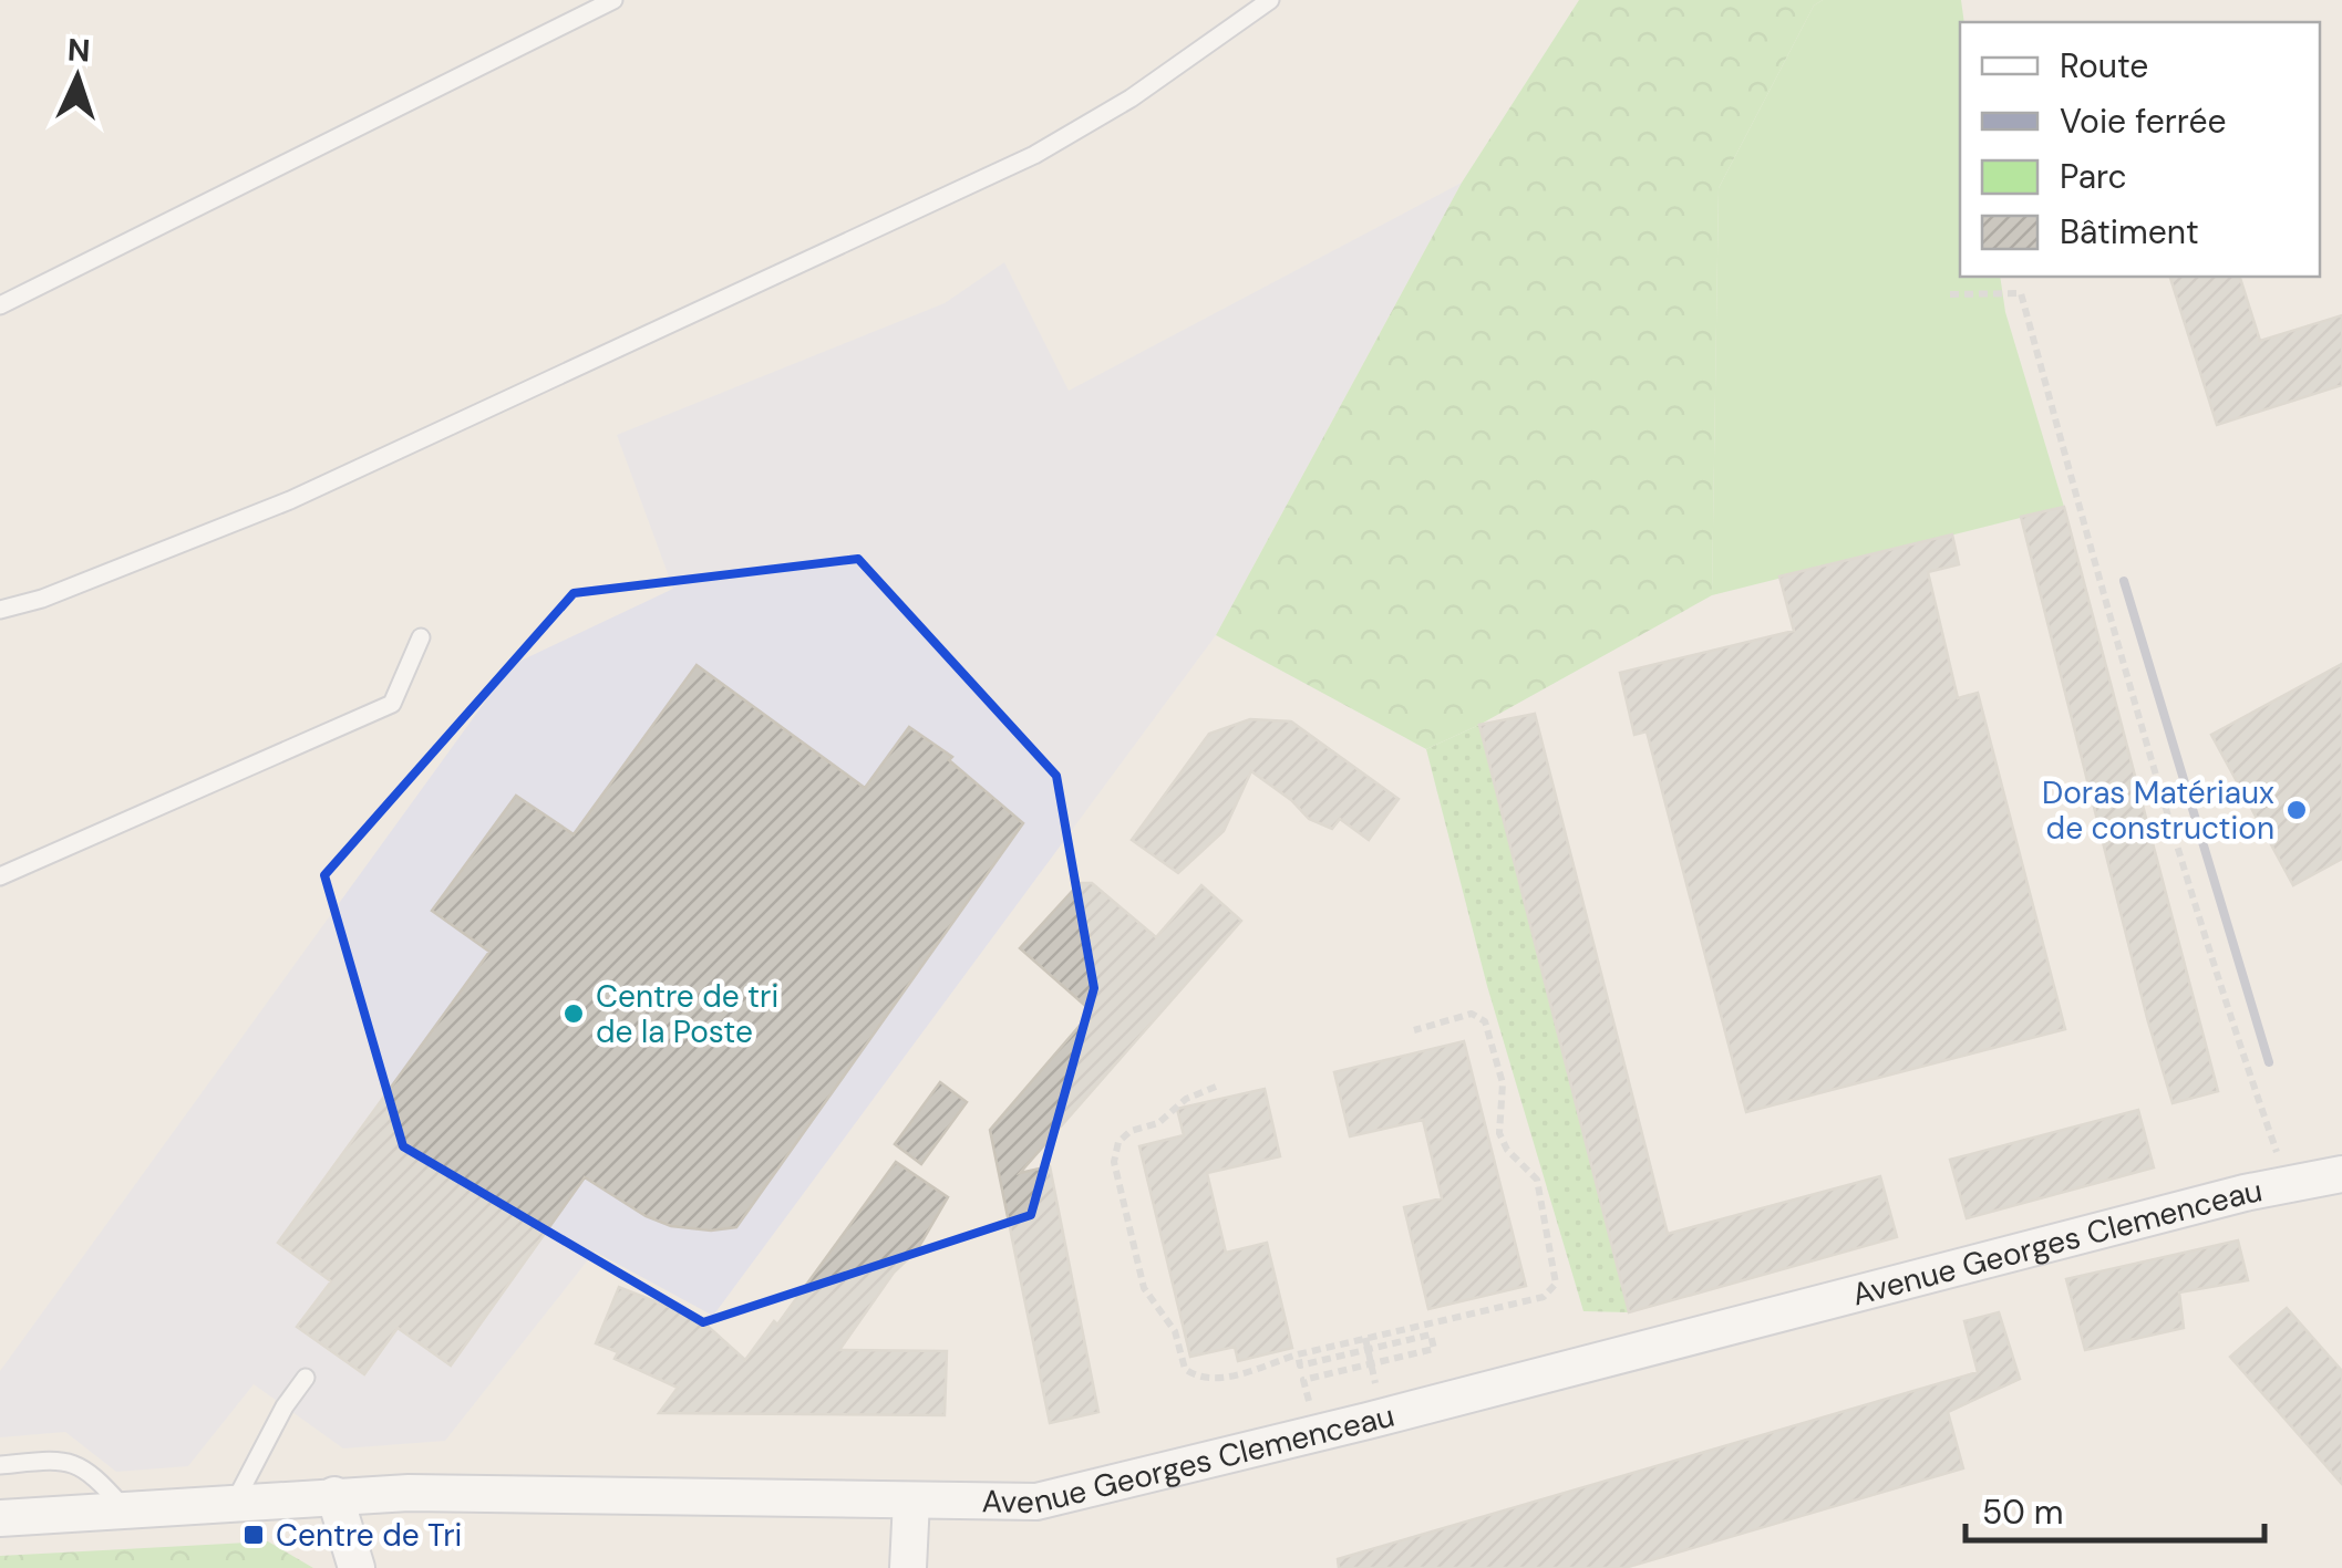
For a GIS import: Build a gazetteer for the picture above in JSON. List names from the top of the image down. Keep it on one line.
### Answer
{"streets":{"street":["Avenue Georges Clemenceau"]},"places":{"other":["Doras Matériaux de construction","Centre de tri de la Poste"],"transit":["Centre de Tri"]},"legend":["Route","Voie ferrée","Parc","Bâtiment"],"scale_bar":"50 m","north":"top"}
